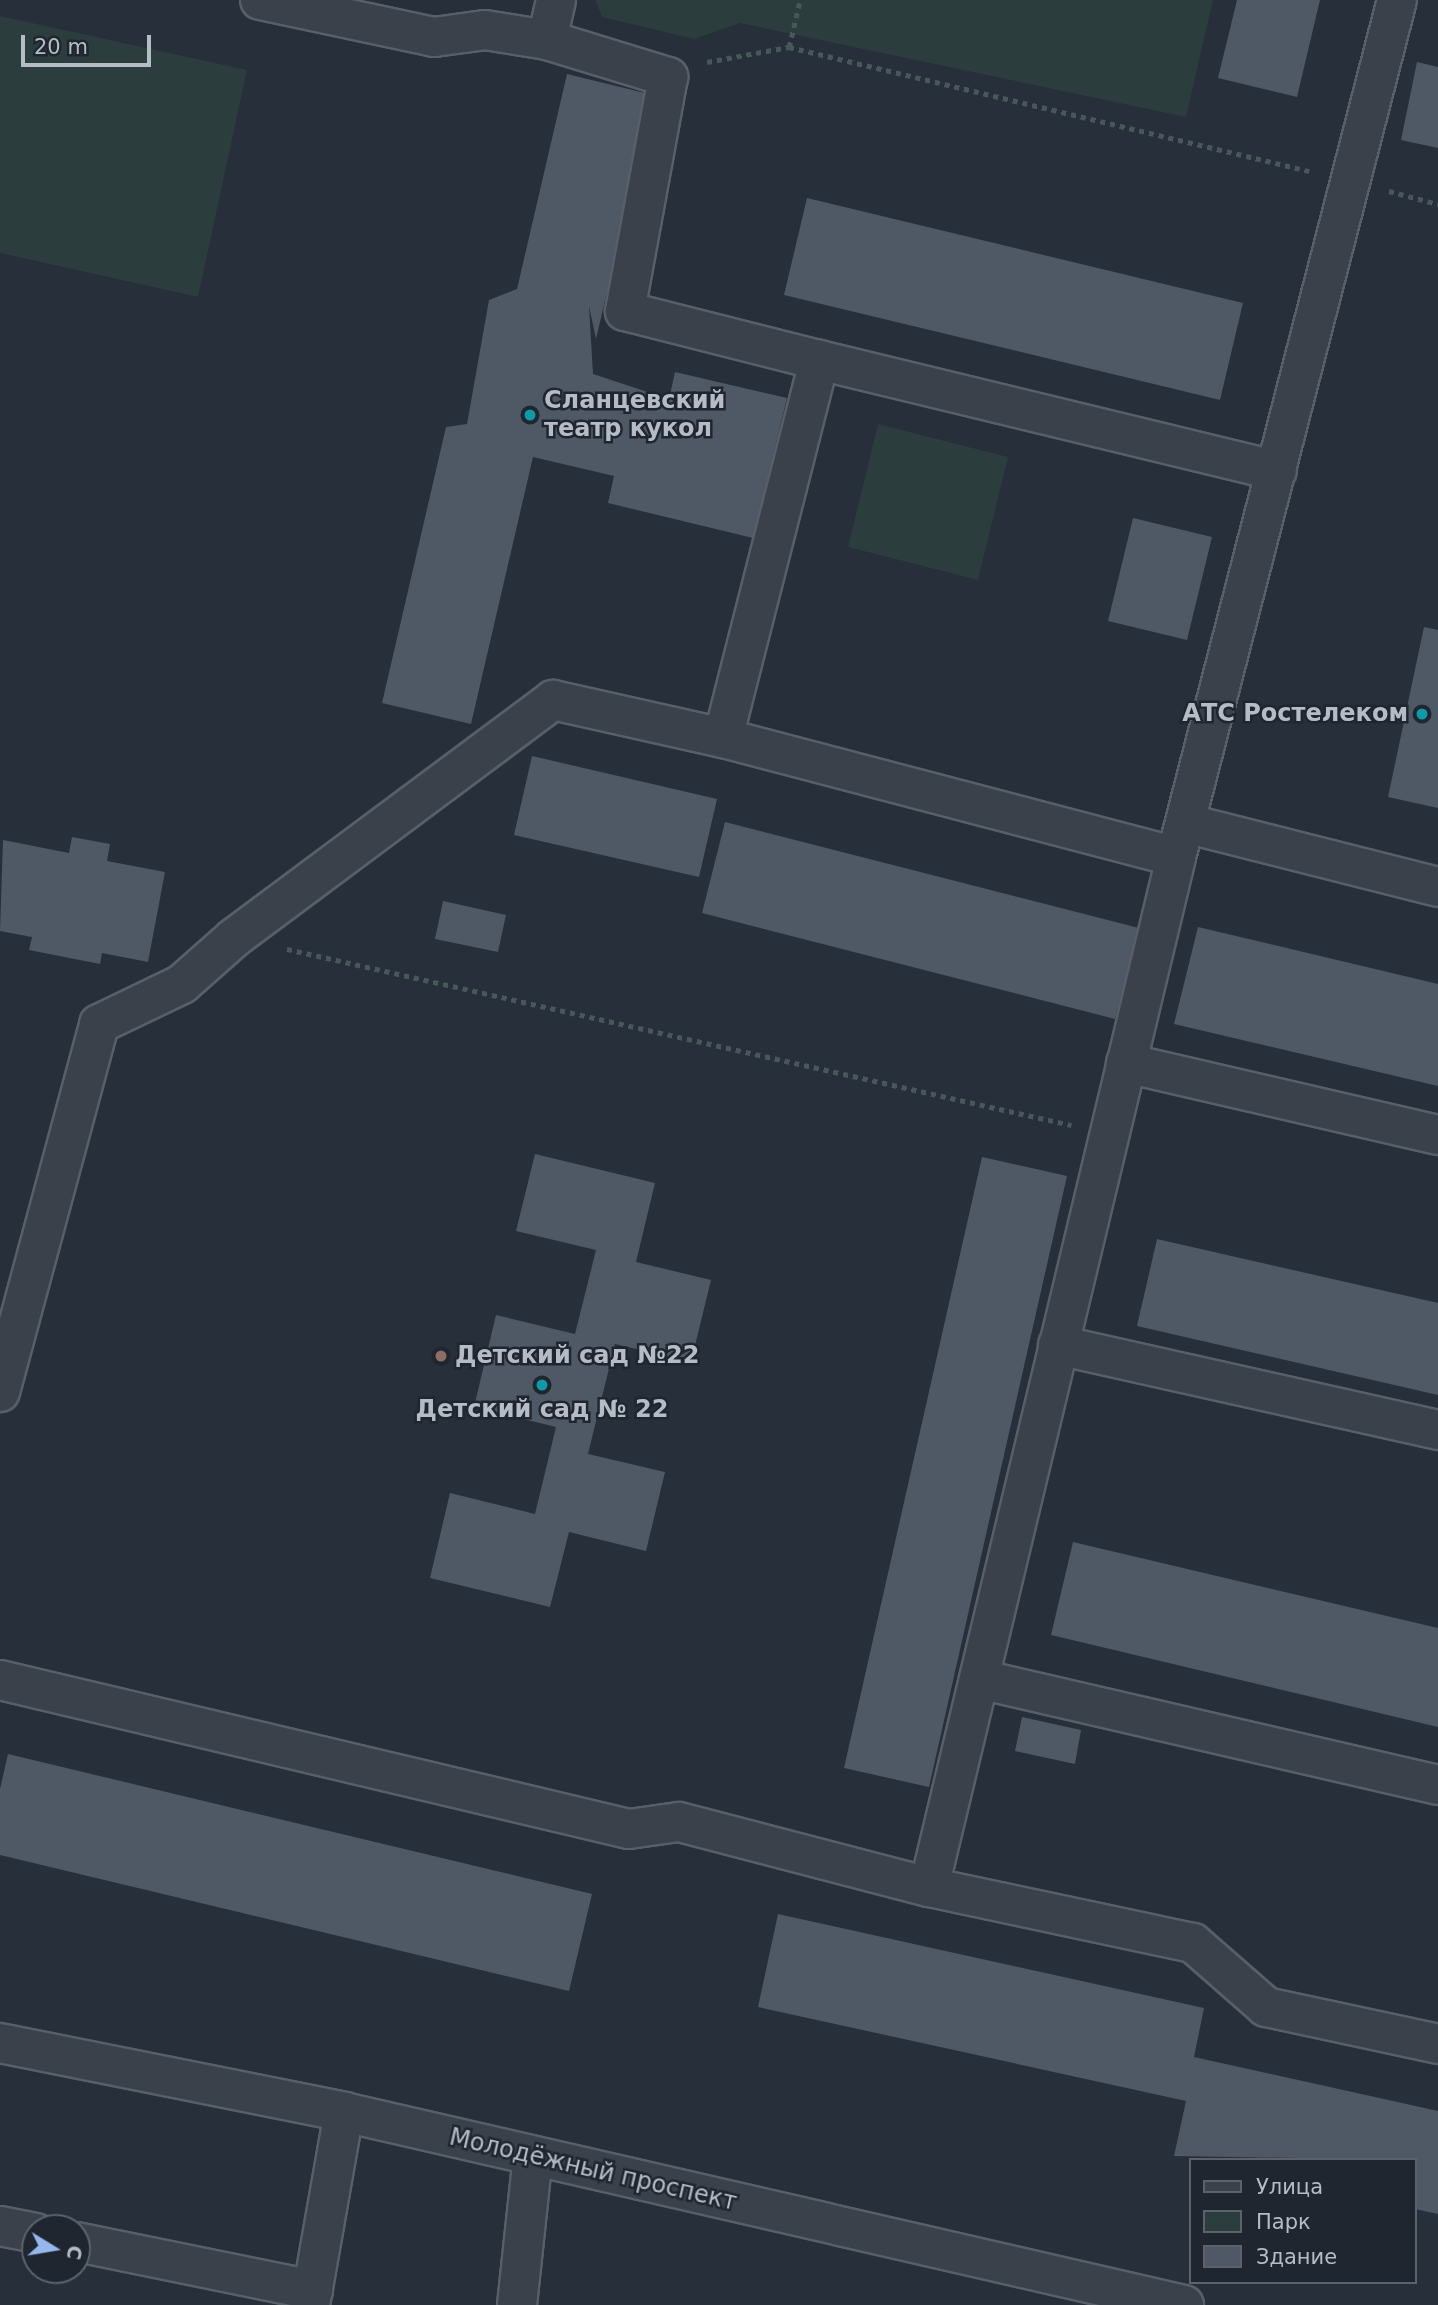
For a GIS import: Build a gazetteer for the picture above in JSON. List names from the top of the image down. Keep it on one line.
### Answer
{"streets":{"street":["Молодёжный проспект"]},"places":["Сланцевский театр кукол","АТС Ростелеком","Детский сад №22","Детский сад № 22"],"legend":["Улица","Парк","Здание"],"scale_bar":"20 m","north":"right"}
